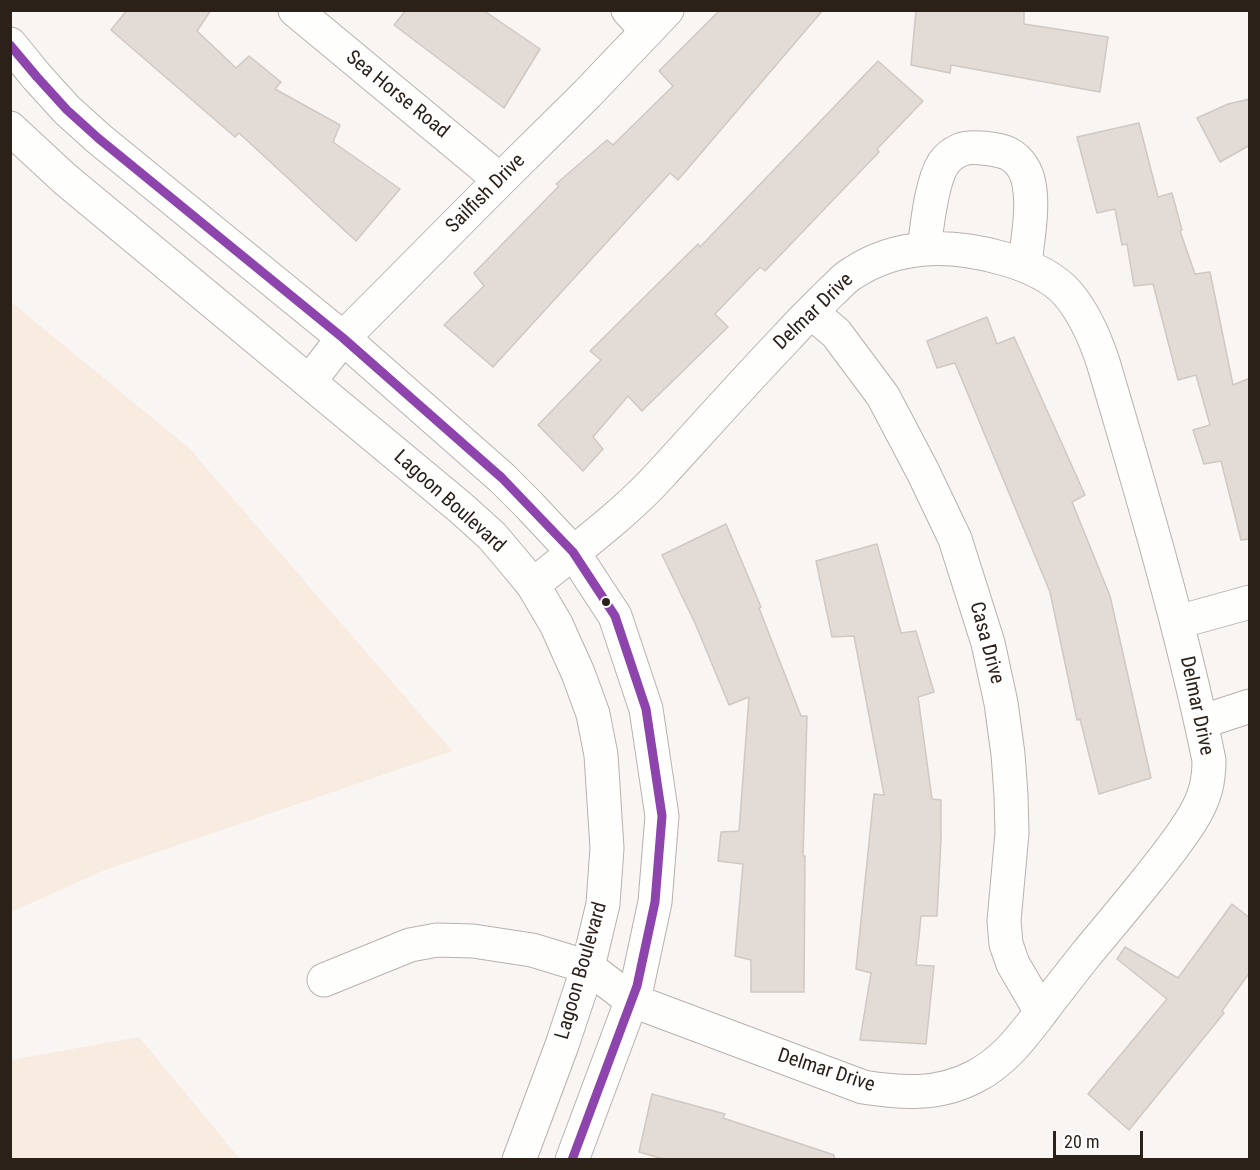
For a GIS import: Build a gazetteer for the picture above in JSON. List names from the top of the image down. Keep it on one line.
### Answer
{"streets":{"street":["Sea Horse Road","Sailfish Drive","Delmar Drive","Lagoon Boulevard","Casa Drive"]},"crossings":[["Sea Horse Road","Sailfish Drive"],["Sailfish Drive","Lagoon Boulevard"],["Delmar Drive","Lagoon Boulevard"],["Delmar Drive","Casa Drive"]],"scale_bar":"20 m"}
